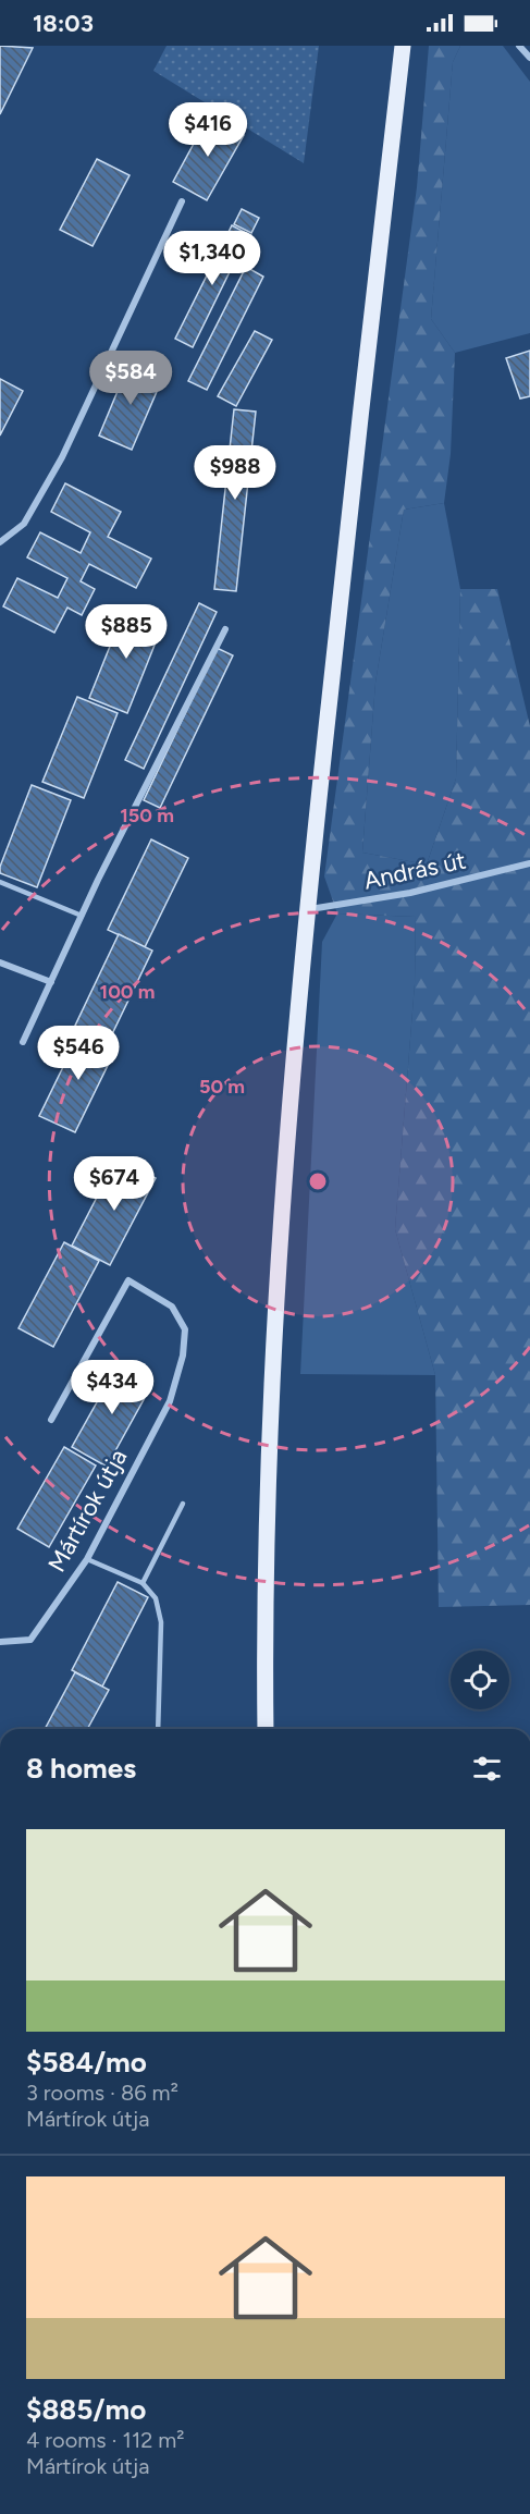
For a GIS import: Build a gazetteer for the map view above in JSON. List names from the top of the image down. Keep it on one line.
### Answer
{"streets":{"street":["András út","Mártírok útja"]},"page":{"status":"18:03","price":["$416","$1,340","$584","$988","$885","$546","$674","$434"],"heading":"8 homes","list":[{"name":"$584/mo","note":"3 rooms · 86 m² · Mártírok útja"},{"name":"$885/mo","note":"4 rooms · 112 m² · Mártírok útja"}]},"rings":["150 m","100 m","50 m"]}
